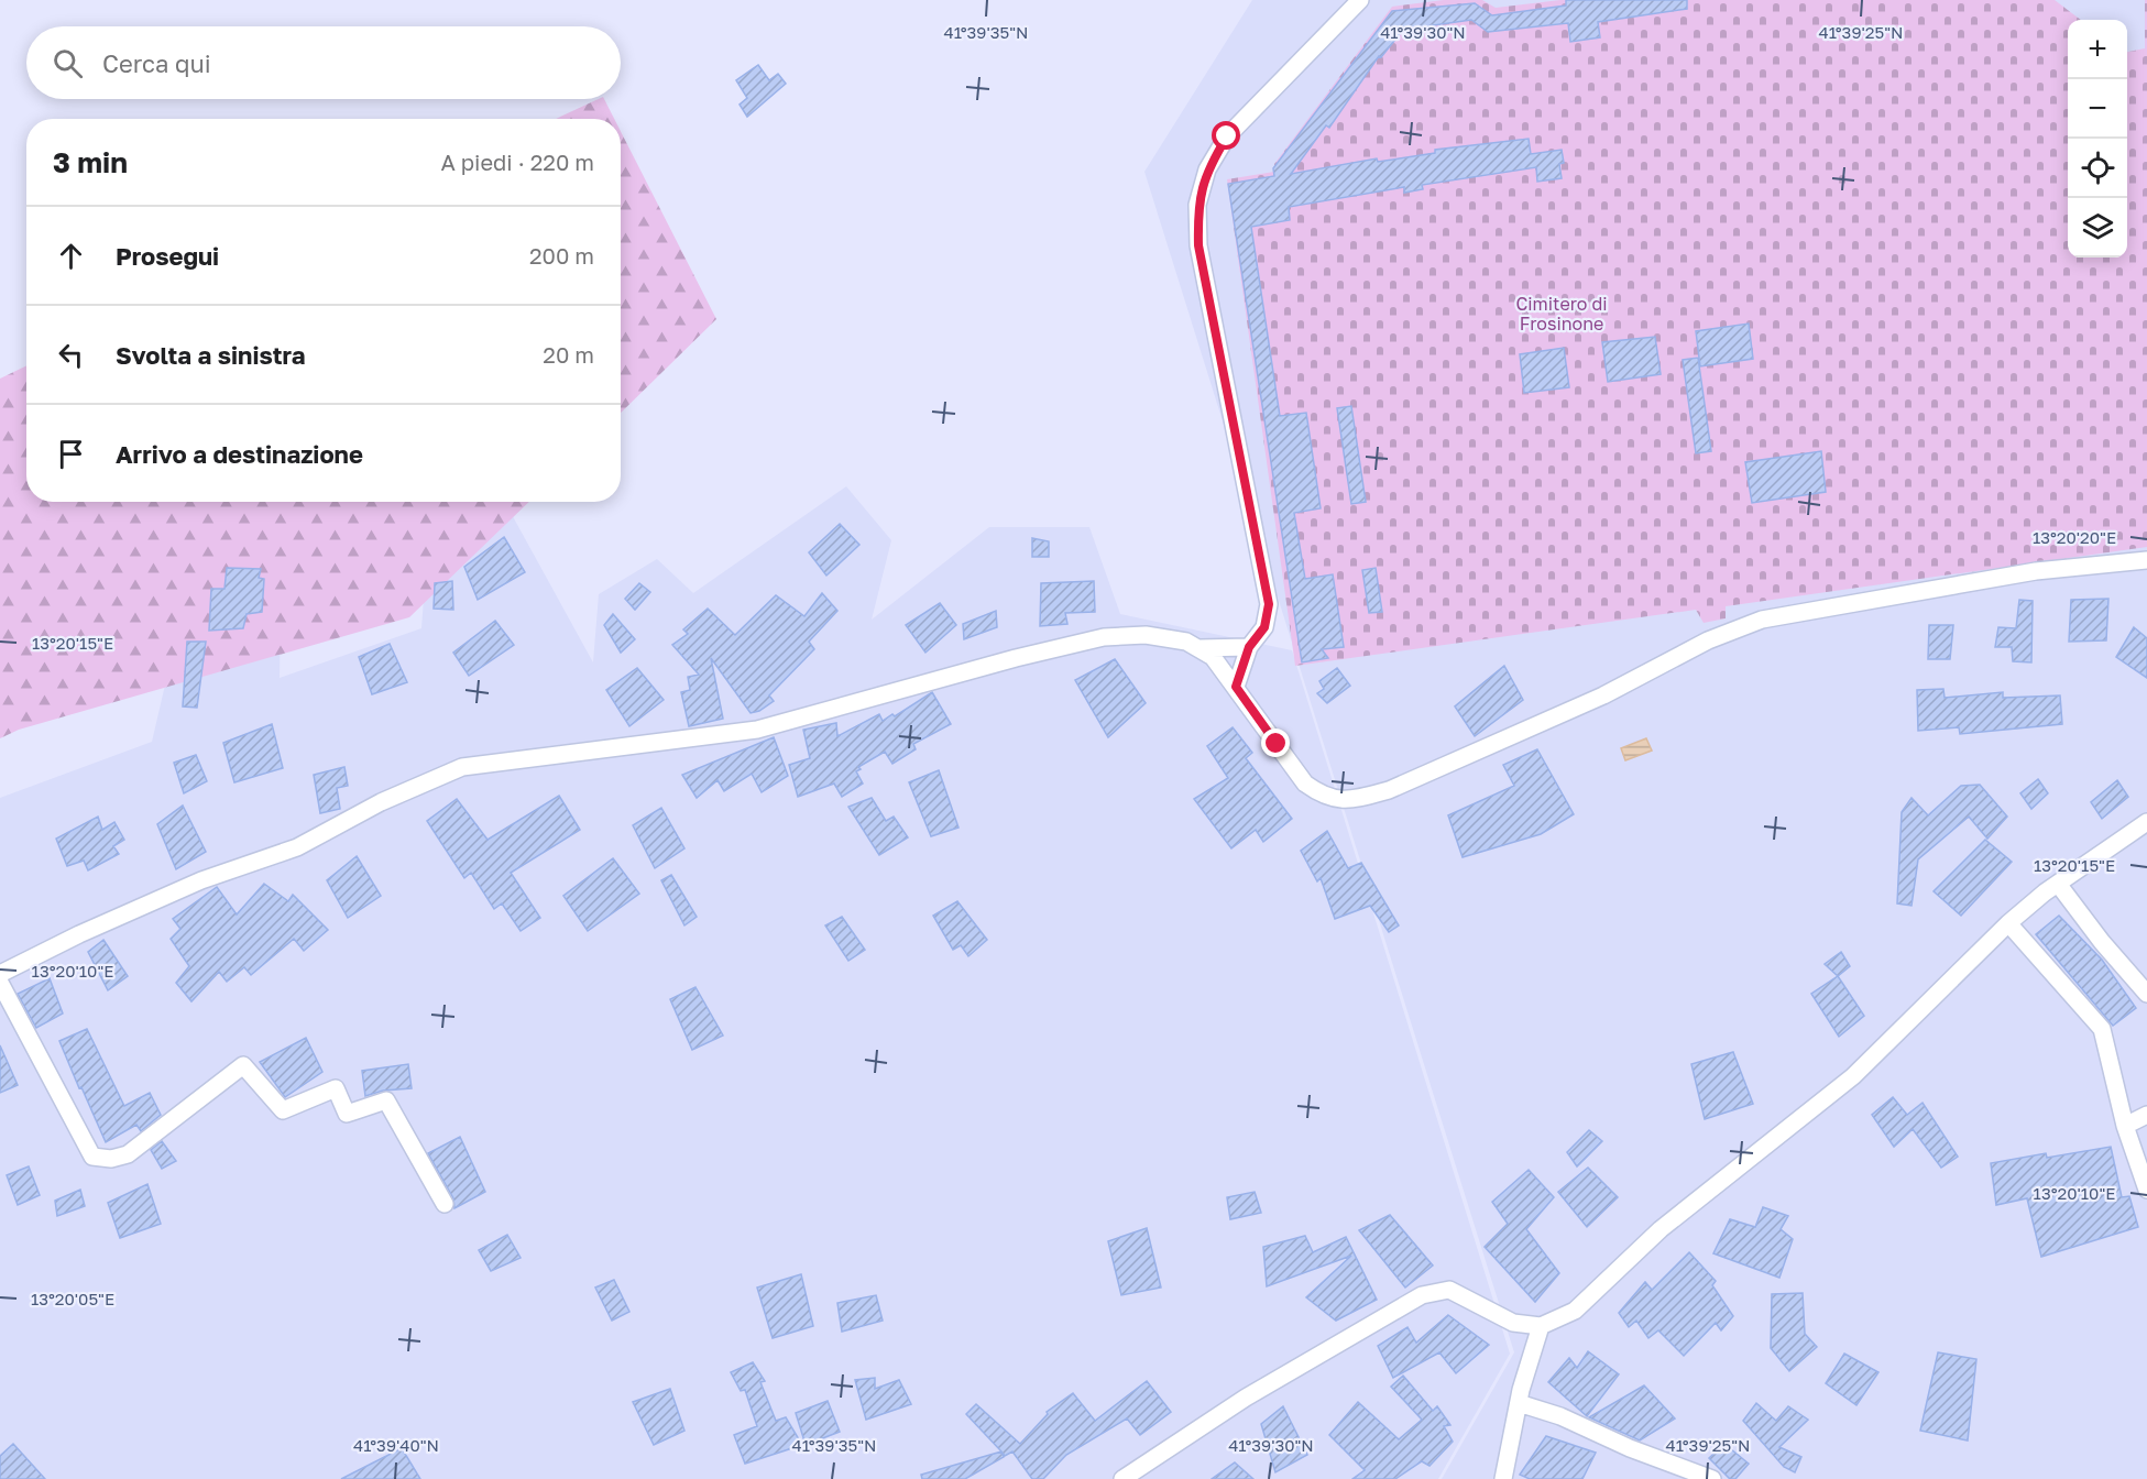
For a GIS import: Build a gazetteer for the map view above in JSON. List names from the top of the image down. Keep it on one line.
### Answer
{"parks":["Cimitero di Frosinone"],"page":{"map_buttons":["+","−"],"search":"Cerca qui","heading":["3 min","A piedi · 220 m"],"list":[["Prosegui","200 m"],["Svolta a sinistra","20 m"],"Arrivo a destinazione"]},"coordinates":["41°39'35\"N","41°39'30\"N","41°39'25\"N","13°20'20\"E","13°20'15\"E","13°20'10\"E","13°20'05\"E","41°39'40\"N"]}
